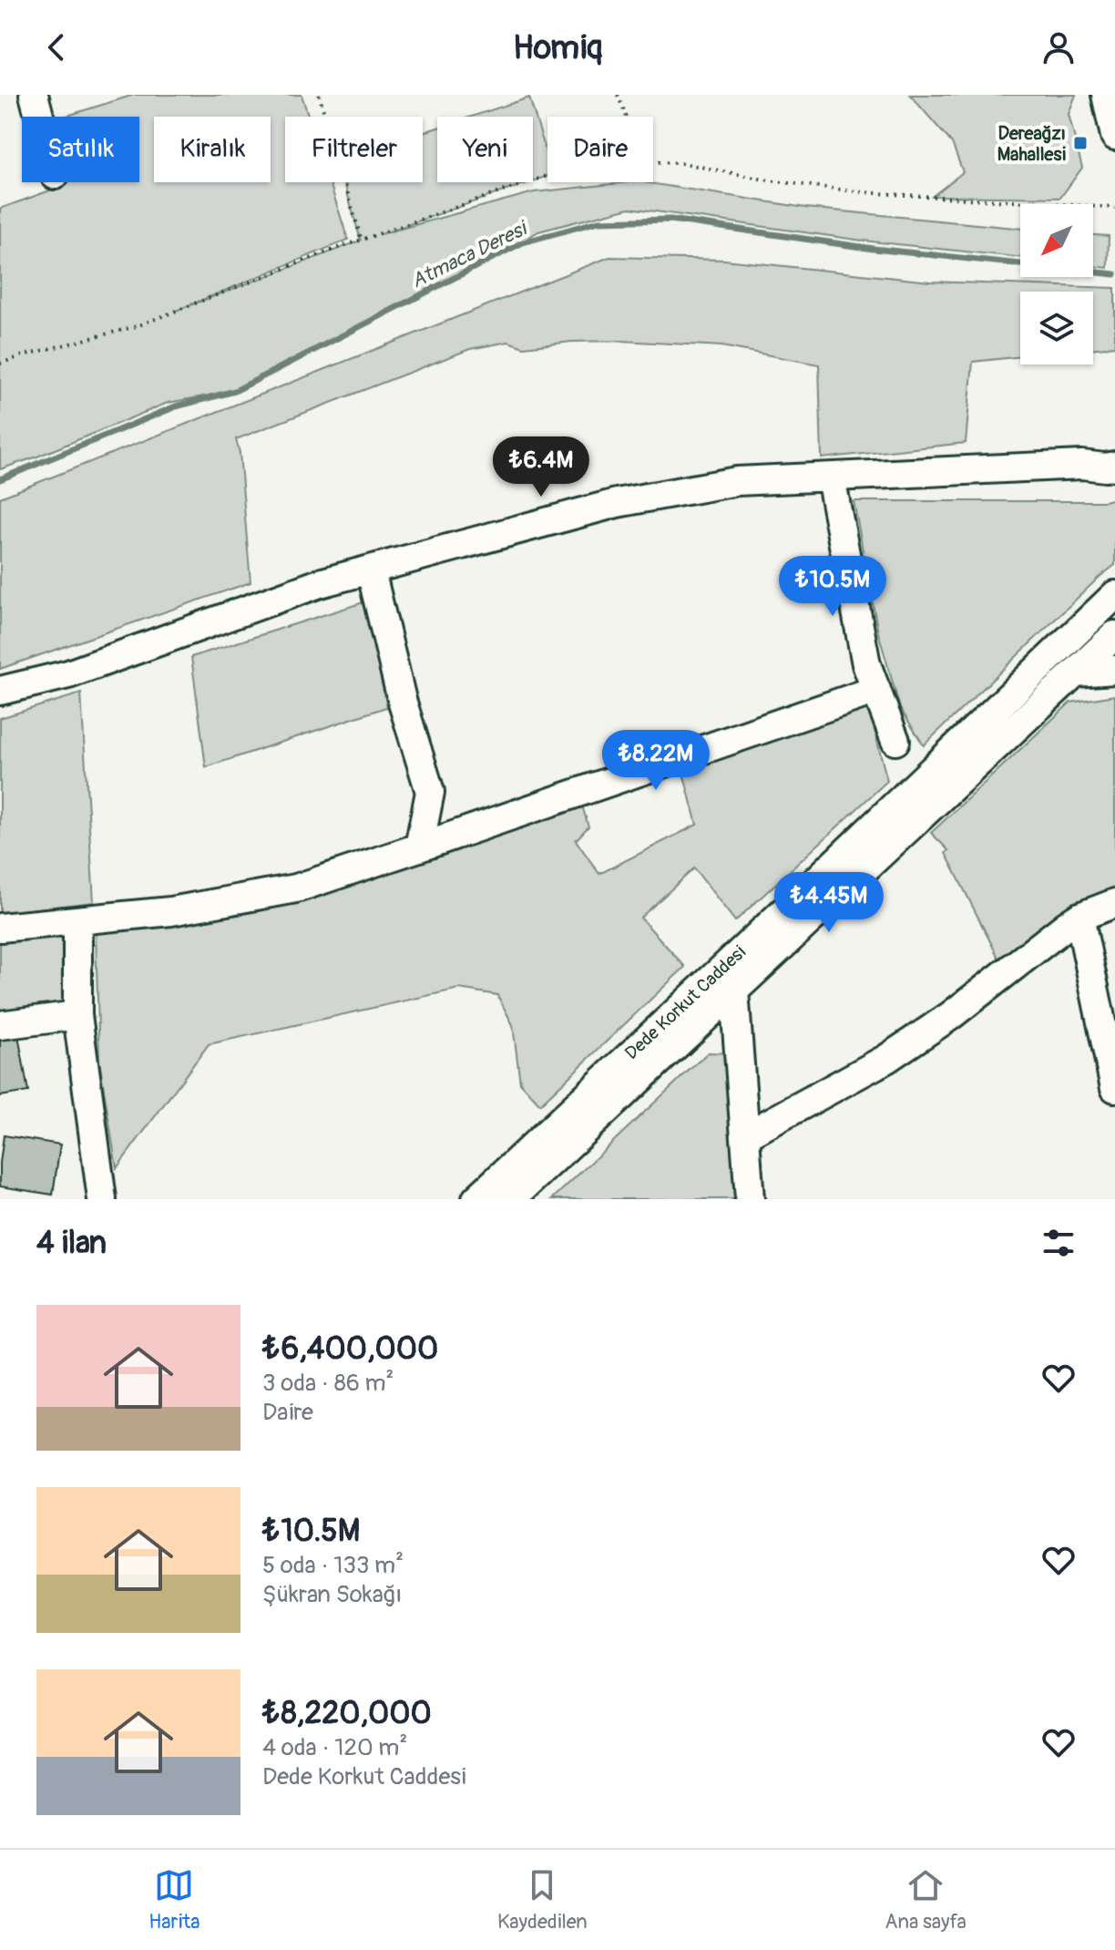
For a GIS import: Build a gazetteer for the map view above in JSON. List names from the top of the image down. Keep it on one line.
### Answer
{"streets":{"street":["Dede Korkut Caddesi"]},"water":["Atmaca Deresi"],"places":{"transit":["Dereağzı Mahallesi"]},"north":"bottom left","page":{"header":"Homiq","chip":["Satılık","Kiralık","Filtreler","Yeni","Daire"],"price":["₺6.4M","₺10.5M","₺8.22M","₺4.45M"],"heading":"4 ilan","list":[{"name":"₺6,400,000","note":"3 oda · 86 m² · Daire"},{"name":"₺10.5M","note":"5 oda · 133 m² · Şükran Sokağı"},{"name":"₺8,220,000","note":"4 oda · 120 m² · Dede Korkut Caddesi"}],"tabs":["Harita","Kaydedilen","Ana sayfa"]}}
